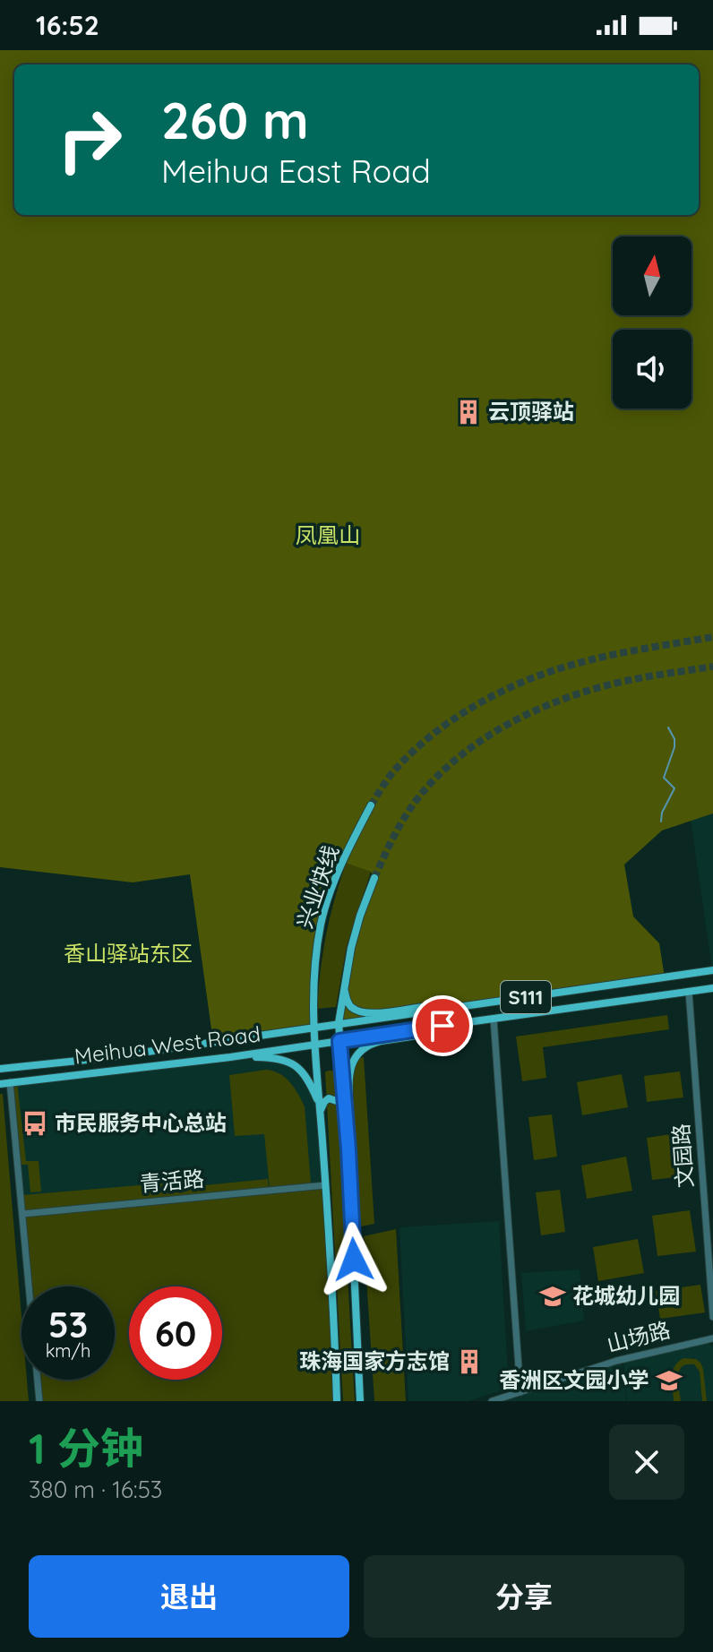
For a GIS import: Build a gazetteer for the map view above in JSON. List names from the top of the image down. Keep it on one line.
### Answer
{"streets":{"main road":["兴业快线","S111","Meihua West Road"],"street":["文园路","青活路","山场路"]},"crossings":[["兴业快线","S111"],["兴业快线","Meihua West Road"],["兴业快线","青活路"],["S111","Meihua West Road"],["S111","文园路"]],"parks":["凤凰山","香山驿站东区"],"places":{"building":["云顶驿站","珠海国家方志馆"],"bus stop":["市民服务中心总站"],"school or university":["花城幼儿园","香洲区文园小学"]},"north":"top","page":{"status":"16:52","turn":["260 m","Meihua East Road"],"speed":"53 km/h","limit":"60","heading":["1 分钟","380 m · 16:53"],"buttons":["退出","分享"]}}
